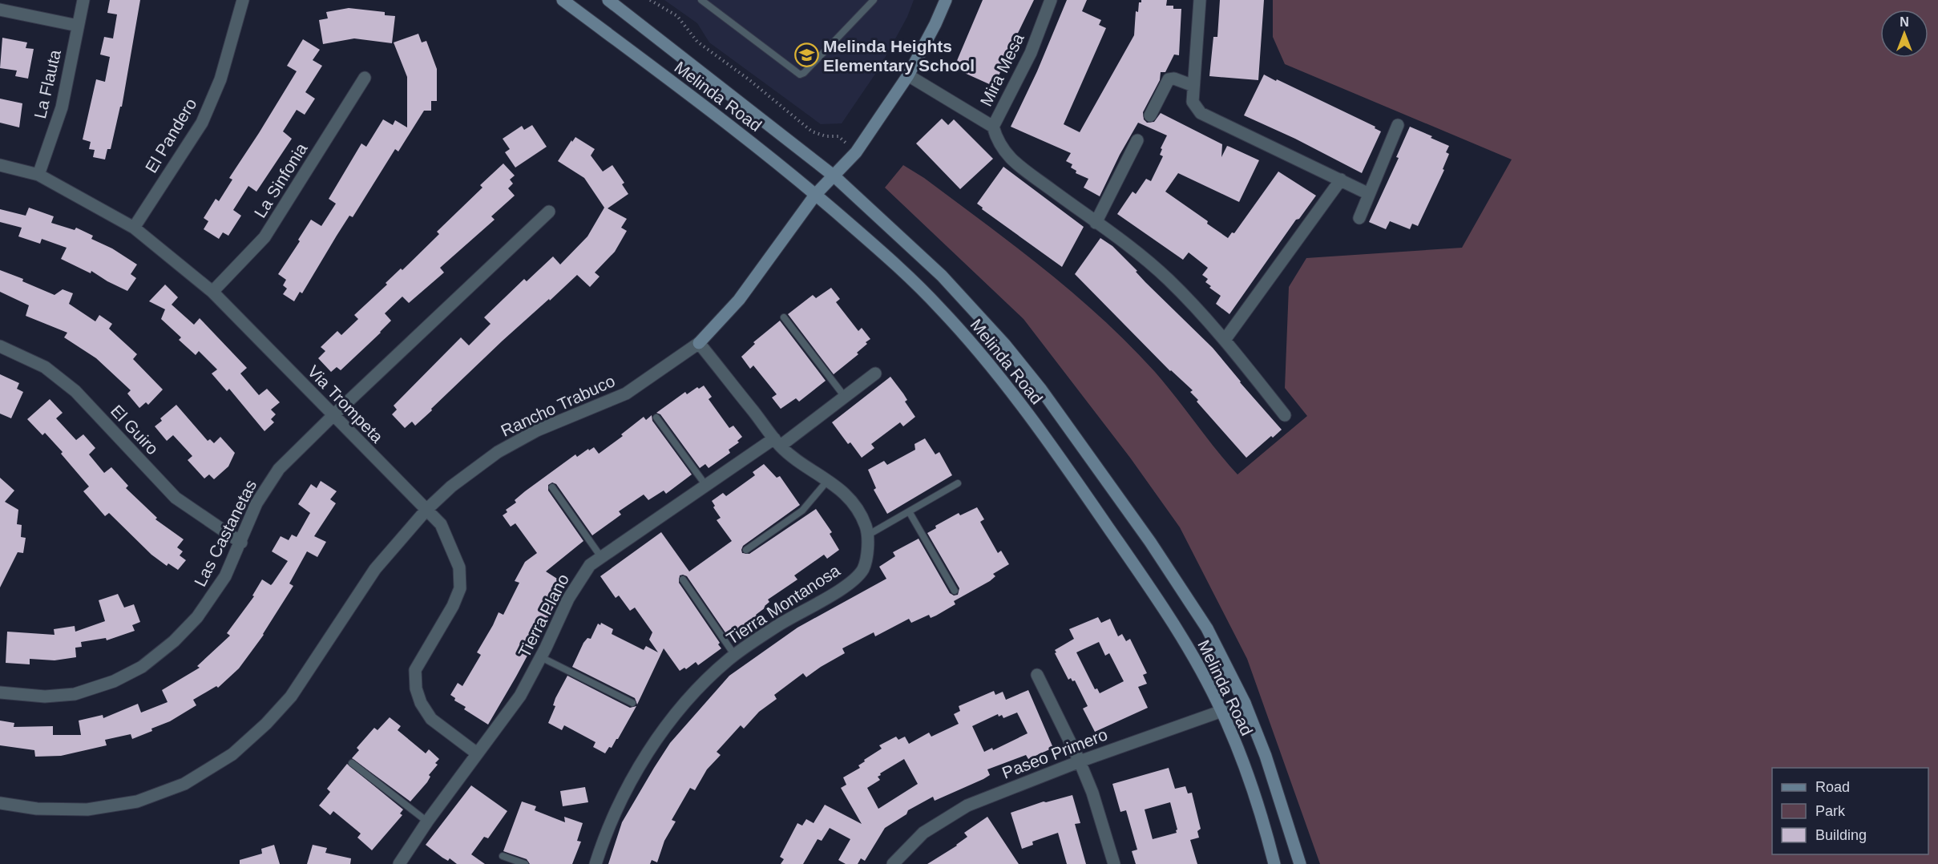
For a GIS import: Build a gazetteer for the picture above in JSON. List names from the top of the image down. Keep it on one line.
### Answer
{"streets":{"main road":["Melinda Road","Rancho Trabuco"],"street":["Mira Mesa","La Flauta","El Pandero","La Sinfonia","Via Trompeta","El Guiro","Las Castanetas","Tierra Montanosa","Tierra Plano","Paseo Primero"]},"crossings":[["La Flauta","Via Trompeta"],["Melinda Road","Rancho Trabuco"],["Melinda Road","Paseo Primero"],["El Pandero","Via Trompeta"],["La Sinfonia","Via Trompeta"],["Via Trompeta","Rancho Trabuco"],["Via Trompeta","Las Castanetas"],["Via Trompeta","Tierra Plano"],["Rancho Trabuco","Tierra Montanosa"],["El Guiro","Las Castanetas"],["Tierra Montanosa","Tierra Plano"]],"places":{"school or university":["Melinda Heights Elementary School"]},"legend":["Road","Park","Building"],"north":"top"}
